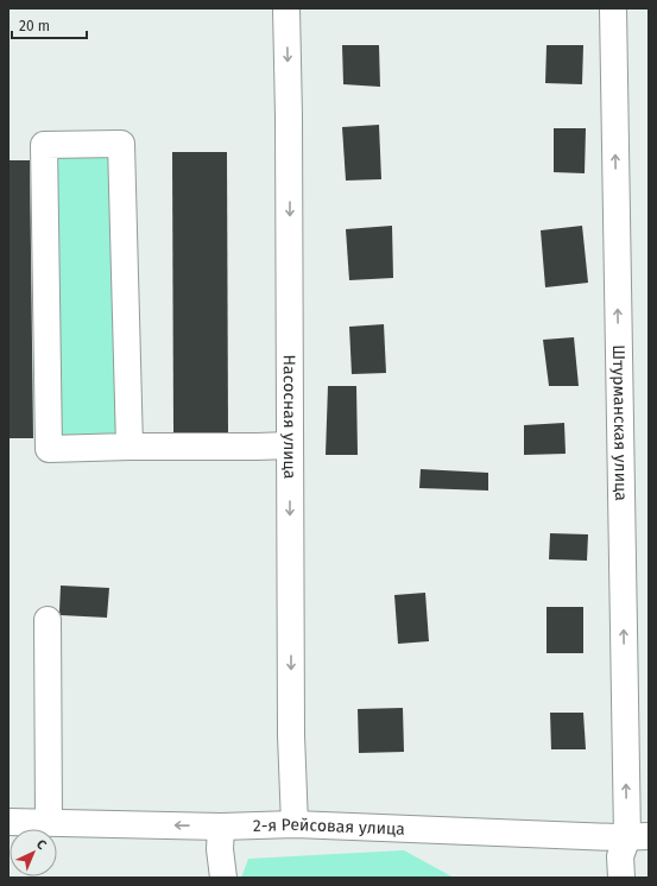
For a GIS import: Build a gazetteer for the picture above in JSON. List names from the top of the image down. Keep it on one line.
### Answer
{"streets":{"street":["Насосная улица","Штурманская улица","2-я Рейсовая улица"]},"crossings":[["Насосная улица","2-я Рейсовая улица"],["Штурманская улица","2-я Рейсовая улица"]],"one_way":["Насосная улица","Штурманская улица"],"scale_bar":"20 m","north":"top right"}
